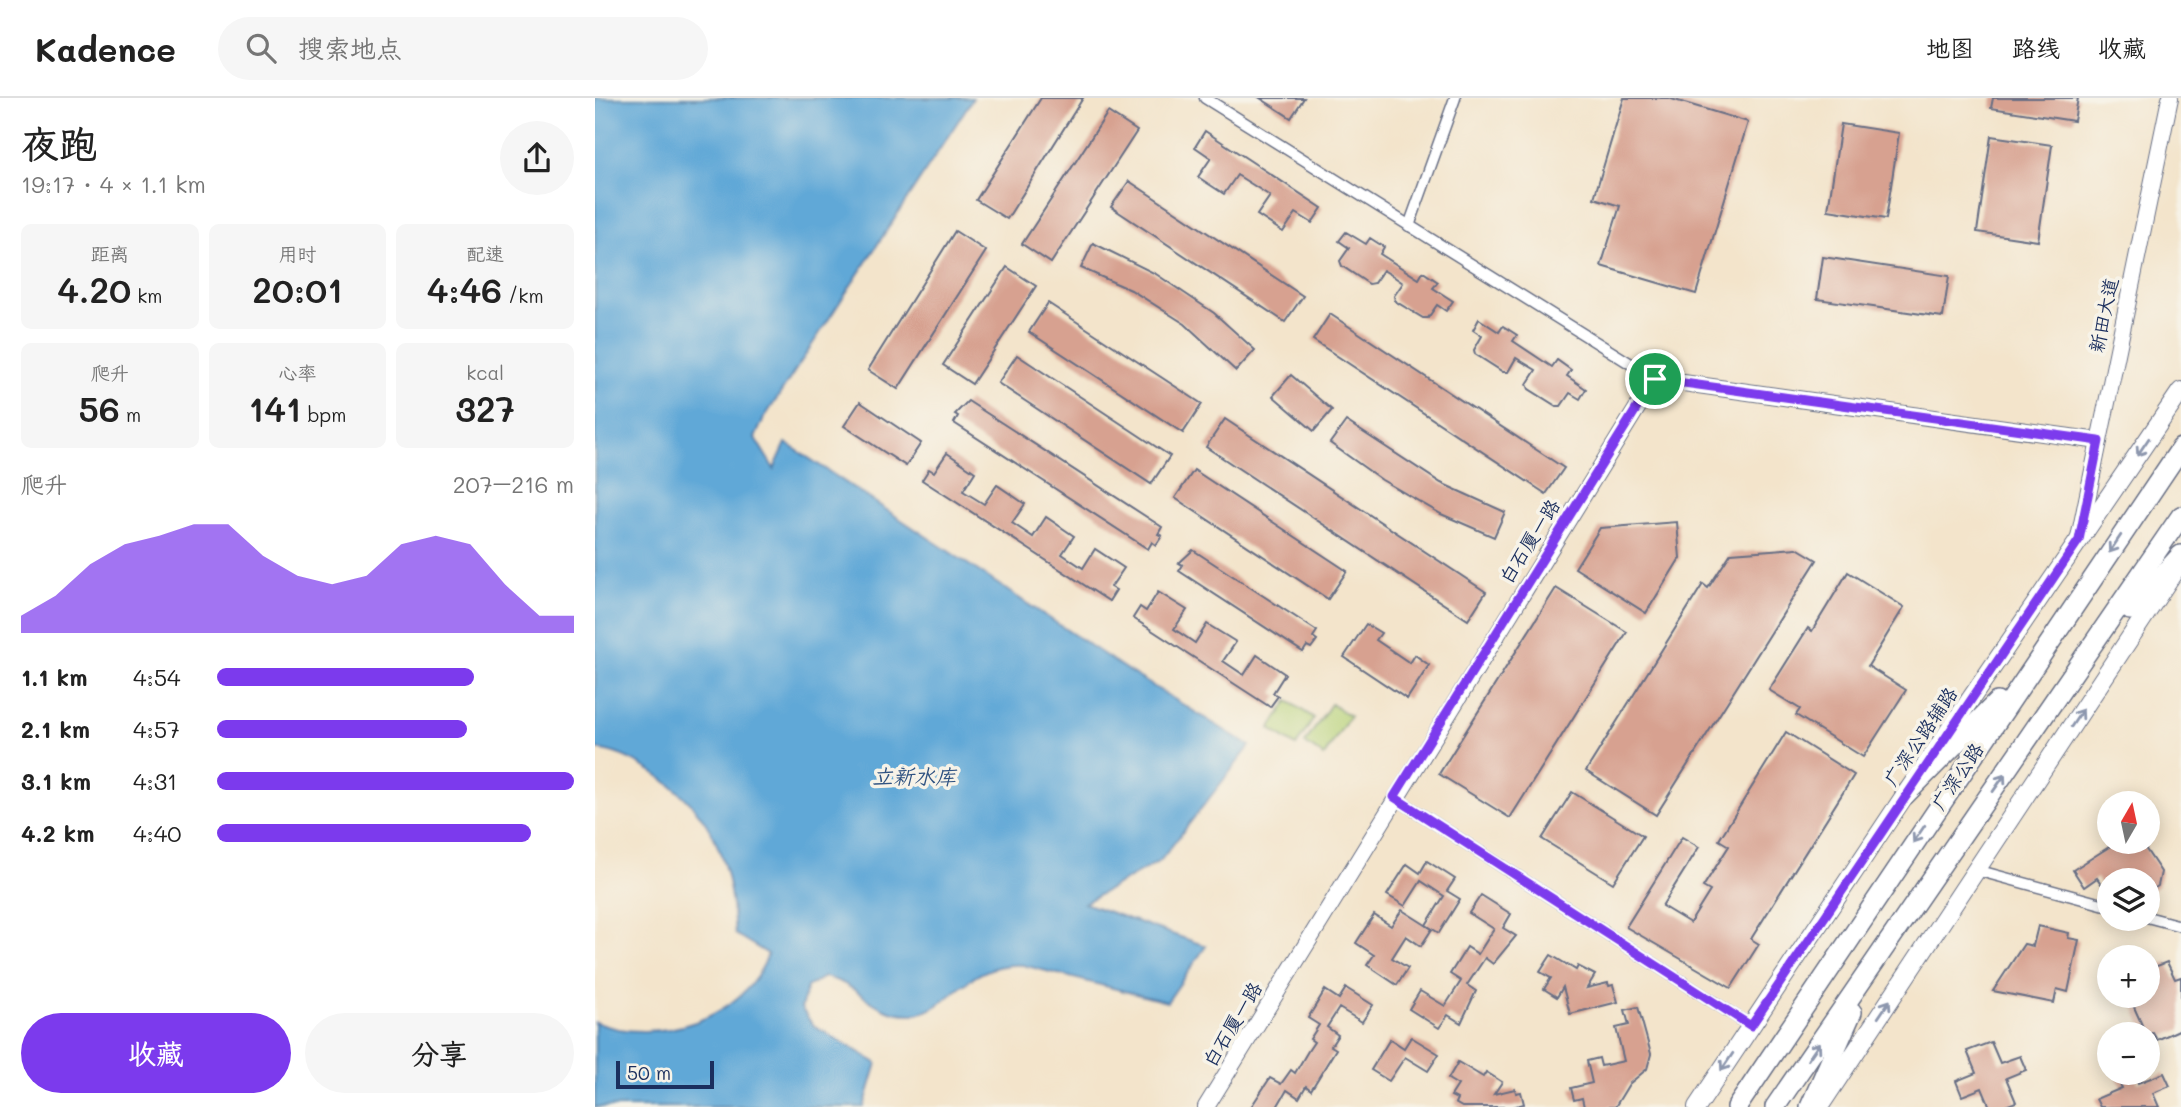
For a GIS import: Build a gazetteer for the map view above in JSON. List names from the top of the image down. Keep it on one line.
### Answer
{"streets":{"highway":["广深公路"],"main road":["广深公路辅路"],"street":["新田大道","白石厦一路"]},"crossings":[["新田大道","广深公路辅路"]],"water":["立新水库"],"scale_bar":"50 m","north":"top","page":{"header":"Kadence","search":"搜索地点","nav":["地图","路线","收藏"],"heading":["夜跑","19:17 · 4 × 1.1 km"],"stats":[["距离","4.20 km"],["用时","20:01"],["配速","4:46 /km"],["爬升","56 m"],["心率","141 bpm"],["kcal","327"]],"chart":["爬升","207–216 m"],"list":[{"name":"1.1 km","note":"4:54"},{"name":"2.1 km","note":"4:57"},{"name":"3.1 km","note":"4:31"},{"name":"4.2 km","note":"4:40"}],"map_buttons":["+","−"],"buttons":["收藏","分享"],"scale":"50 m"}}
